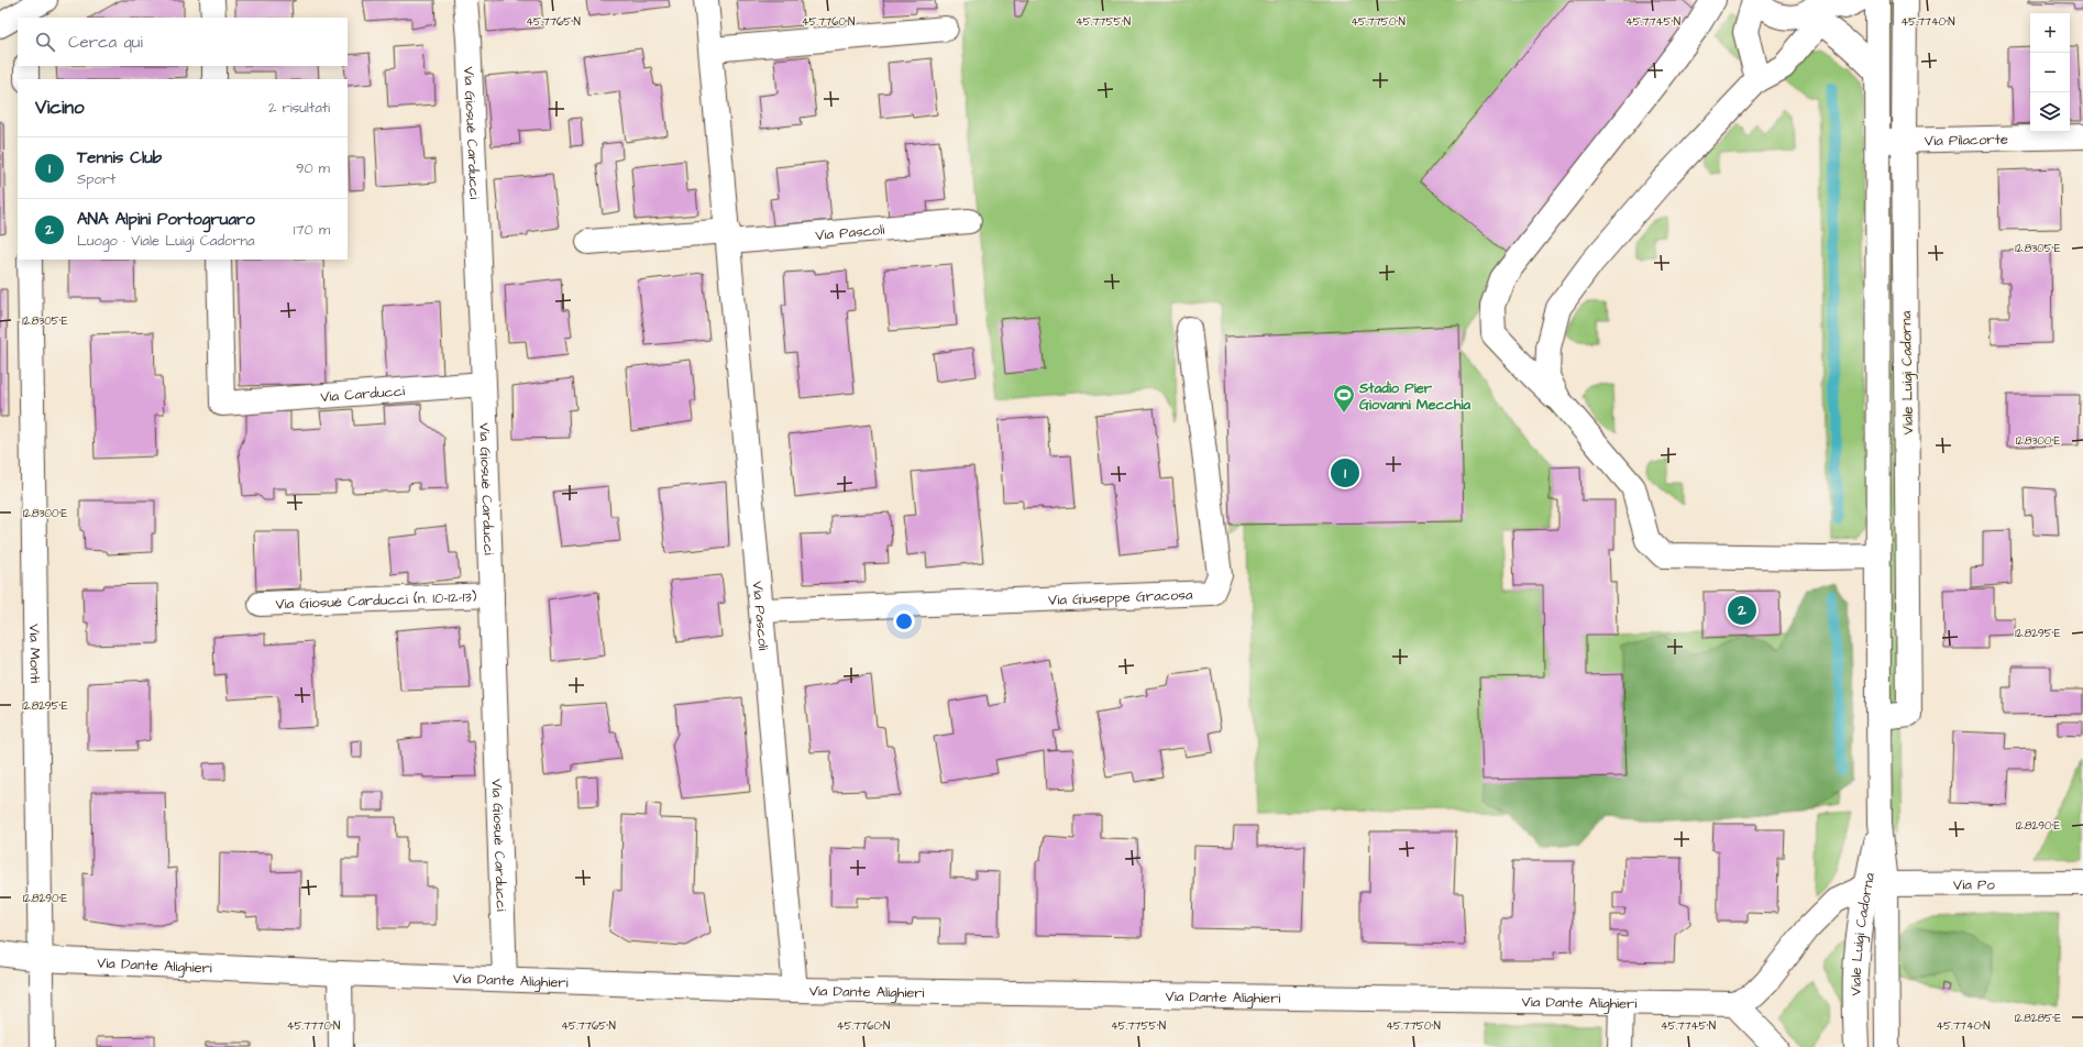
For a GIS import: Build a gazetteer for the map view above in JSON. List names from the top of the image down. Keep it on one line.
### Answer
{"streets":{"street":["Via Giosuè Carducci","Via Pilacorte","Via Pascoli","Viale Luigi Cadorna","Via Carducci","Via Giuseppe Gracosa","Via Giosuè Carducci (n. 10-12-13)","Via Monti","Via Po","Via Dante Alighieri"]},"crossings":[["Via Giosuè Carducci","Via Carducci"],["Via Giosuè Carducci","Via Giosuè Carducci (n. 10-12-13)"],["Via Giosuè Carducci","Via Dante Alighieri"],["Via Pilacorte","Viale Luigi Cadorna"],["Via Pascoli","Via Giuseppe Gracosa"],["Via Pascoli","Via Dante Alighieri"],["Viale Luigi Cadorna","Via Po"],["Viale Luigi Cadorna","Via Dante Alighieri"],["Via Monti","Via Dante Alighieri"],["Via Po","Via Dante Alighieri"]],"places":{"sports":["Stadio Pier Giovanni Mecchia"]},"page":{"map_buttons":["+","−"],"search":"Cerca qui","heading":["Vicino","2 risultati"],"list":[{"mark":"1","name":"Tennis Club","note":"Sport","value":"90 m"},{"mark":"2","name":"ANA Alpini Portogruaro","note":"Luogo · Viale Luigi Cadorna","value":"170 m"}],"pins":["1","2"]},"coordinates":["45.7765°N","45.7760°N","45.7755°N","45.7750°N","45.7745°N","45.7740°N","12.8305°E","12.8300°E","12.8295°E","12.8290°E","12.8285°E","45.7770°N"]}
